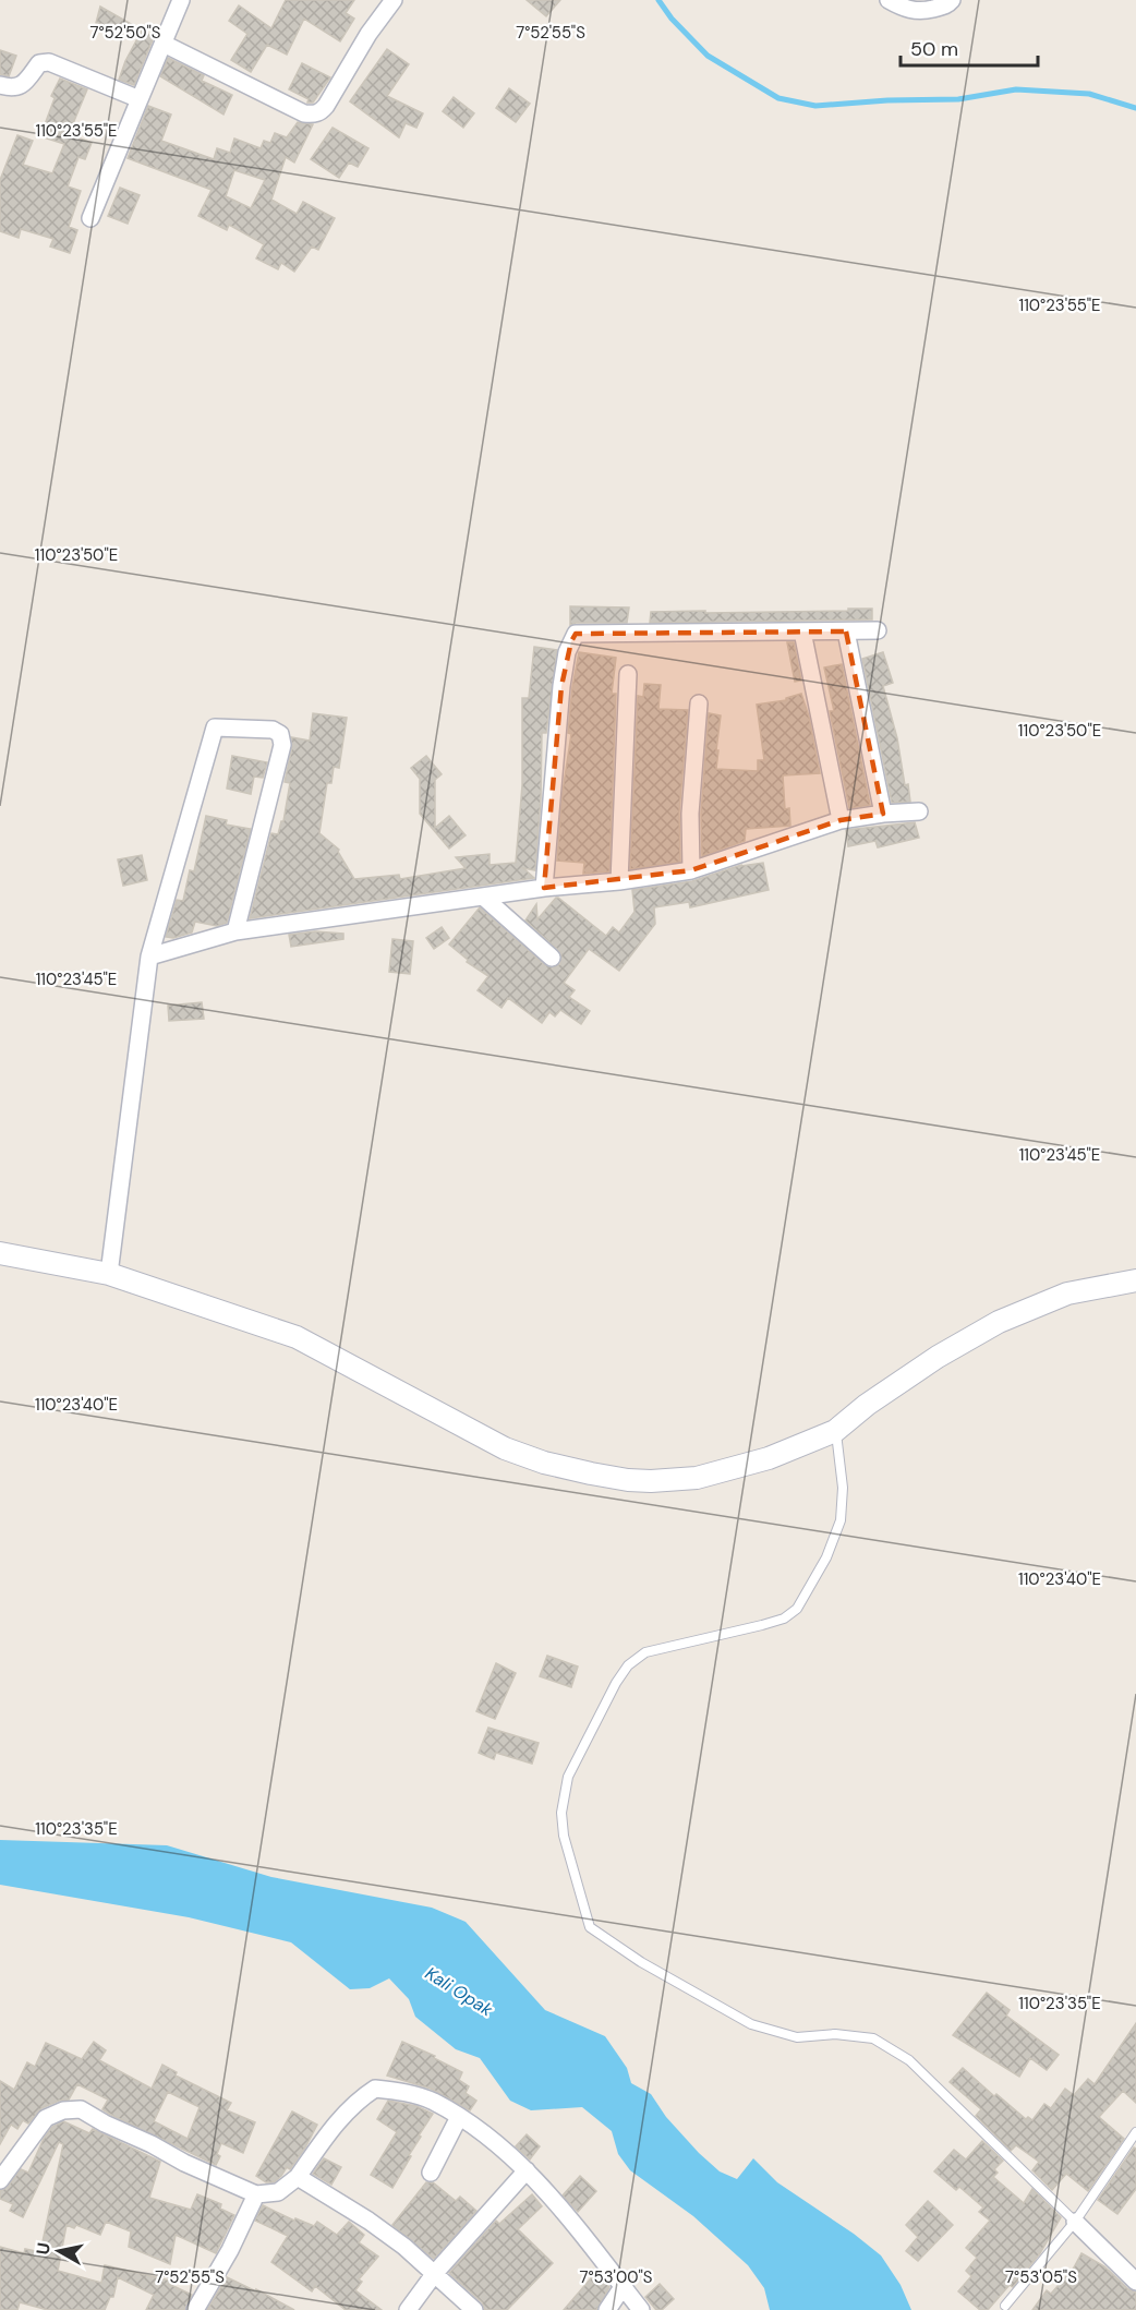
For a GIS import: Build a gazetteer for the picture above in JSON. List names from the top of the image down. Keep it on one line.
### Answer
{"water":["Kali Opak"],"scale_bar":"50 m","north":"left","coordinates":["7°52'50\"S","7°52'55\"S","110°23'55\"E","110°23'50\"E","110°23'45\"E","110°23'40\"E","110°23'35\"E","7°53'00\"S","7°53'05\"S"]}
